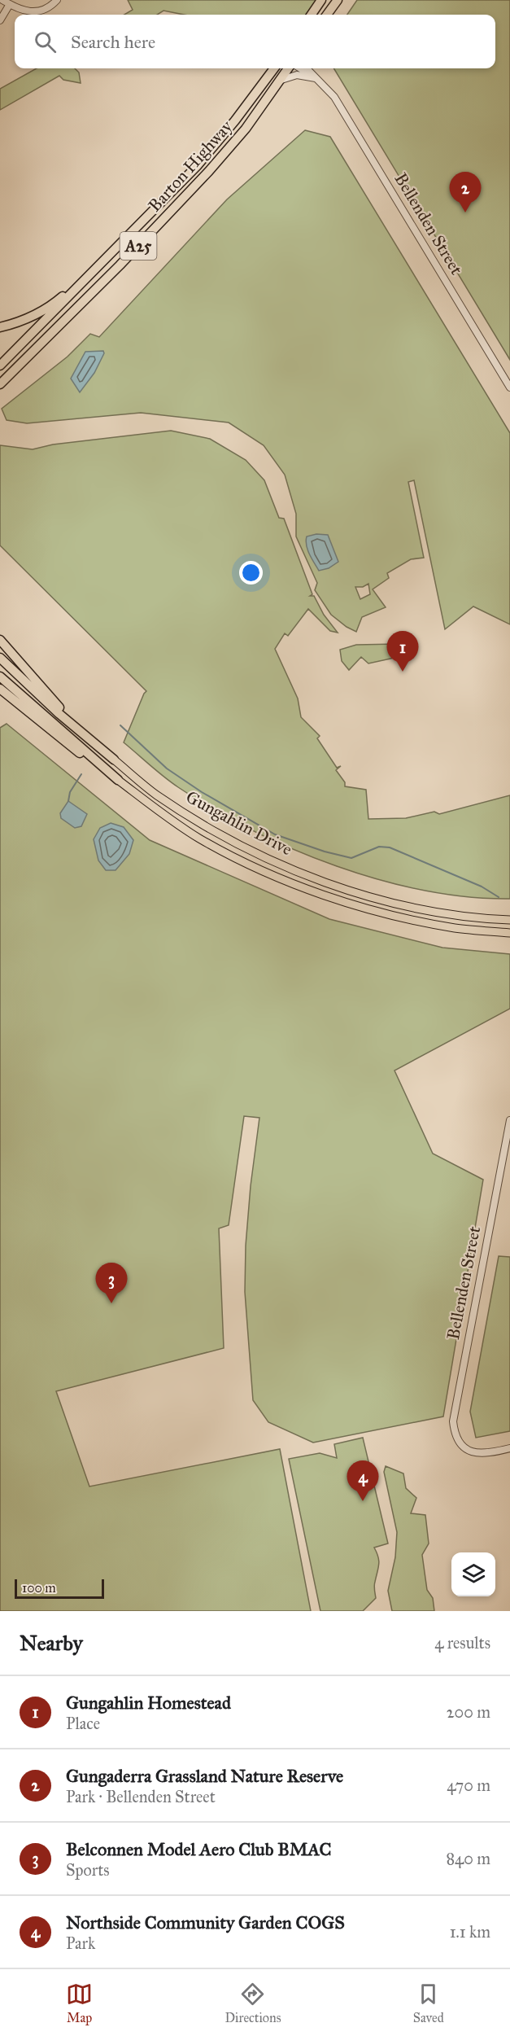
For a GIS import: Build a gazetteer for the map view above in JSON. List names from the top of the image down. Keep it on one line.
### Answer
{"streets":{"highway":["Barton Highway","A25","Gungahlin Drive"],"street":["Bellenden Street"]},"scale_bar":"100 m","page":{"search":"Search here","pins":["2","1","3","4"],"scale":"100 m","heading":["Nearby","4 results"],"list":[{"mark":"1","name":"Gungahlin Homestead","note":"Place","value":"200 m"},{"mark":"2","name":"Gungaderra Grassland Nature Reserve","note":"Park · Bellenden Street","value":"470 m"},{"mark":"3","name":"Belconnen Model Aero Club BMAC","note":"Sports","value":"840 m"},{"mark":"4","name":"Northside Community Garden COGS","note":"Park","value":"1.1 km"}],"nav":["Map","Directions","Saved"]}}
